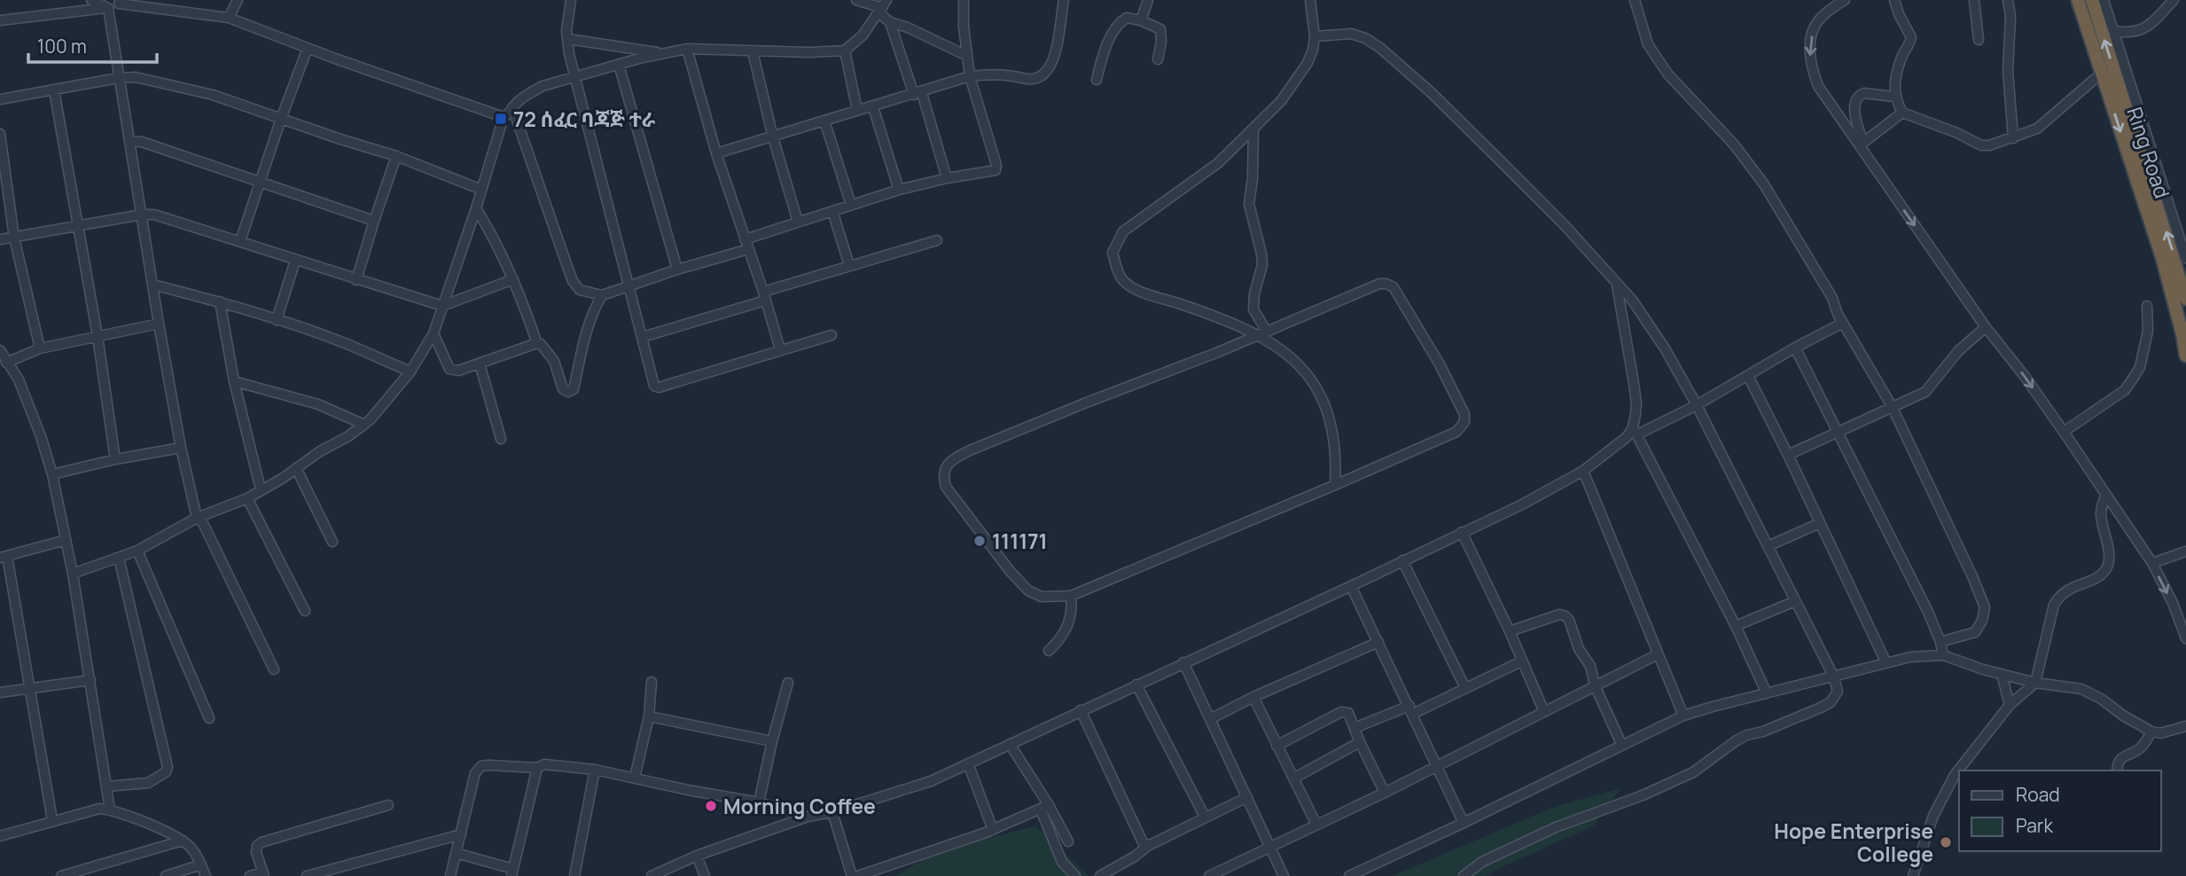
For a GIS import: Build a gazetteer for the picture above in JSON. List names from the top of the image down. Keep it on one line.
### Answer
{"streets":{"highway":["Ring Road"]},"places":{"transit":["72 ሰፈር ባጃጅ ተራ"],"other":["111171","Morning Coffee","Hope Enterprise College"]},"legend":["Road","Park"],"scale_bar":"100 m"}
